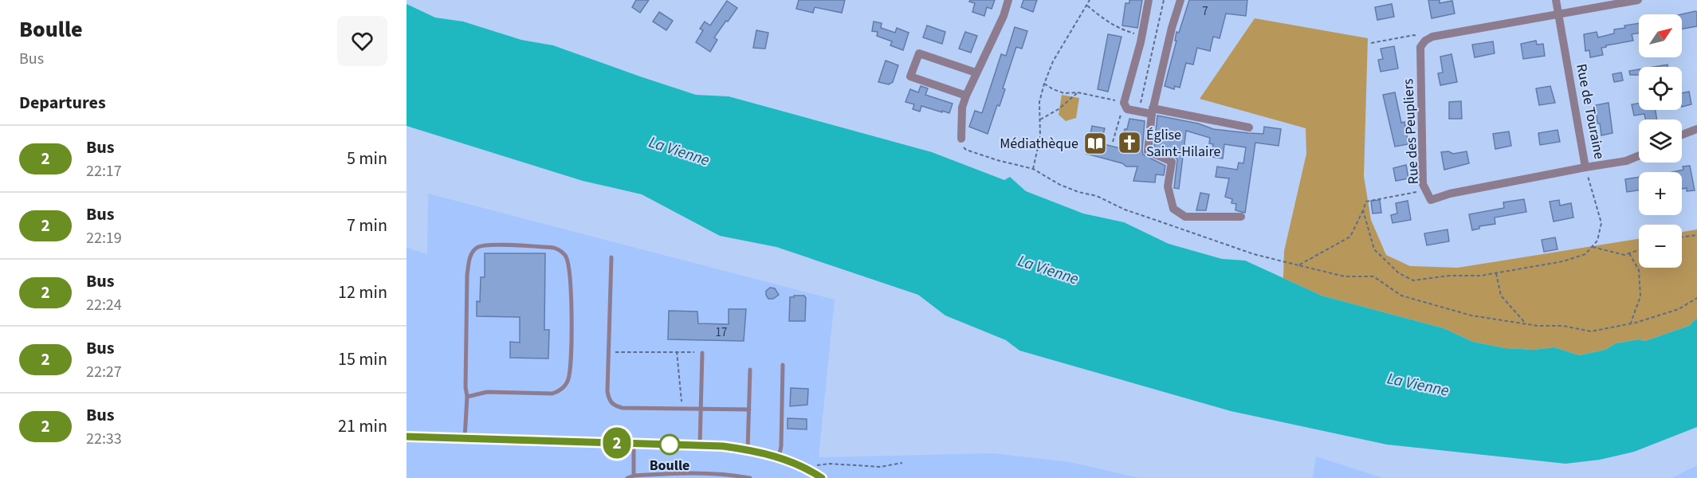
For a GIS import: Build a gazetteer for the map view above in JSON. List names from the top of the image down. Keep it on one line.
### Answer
{"streets":{"street":["Rue de Touraine","Rue des Peupliers"]},"crossings":[["Rue de Touraine","Rue des Peupliers"]],"water":["La Vienne"],"places":{"church":["Église Saint-Hilaire"],"library":["Médiathèque"],"other":["Boulle"]},"lines":["bus line 2"],"house_numbers":["7","17"],"north":"top right","page":{"heading":[["Boulle","Bus"],"Departures"],"on_map":"2","map_buttons":["+","−"],"list":[{"mark":"2","name":"Bus","note":"22:17","value":"5 min"},{"mark":"2","name":"Bus","note":"22:19","value":"7 min"},{"mark":"2","name":"Bus","note":"22:24","value":"12 min"},{"mark":"2","name":"Bus","note":"22:27","value":"15 min"},{"mark":"2","name":"Bus","note":"22:33","value":"21 min"}]}}
